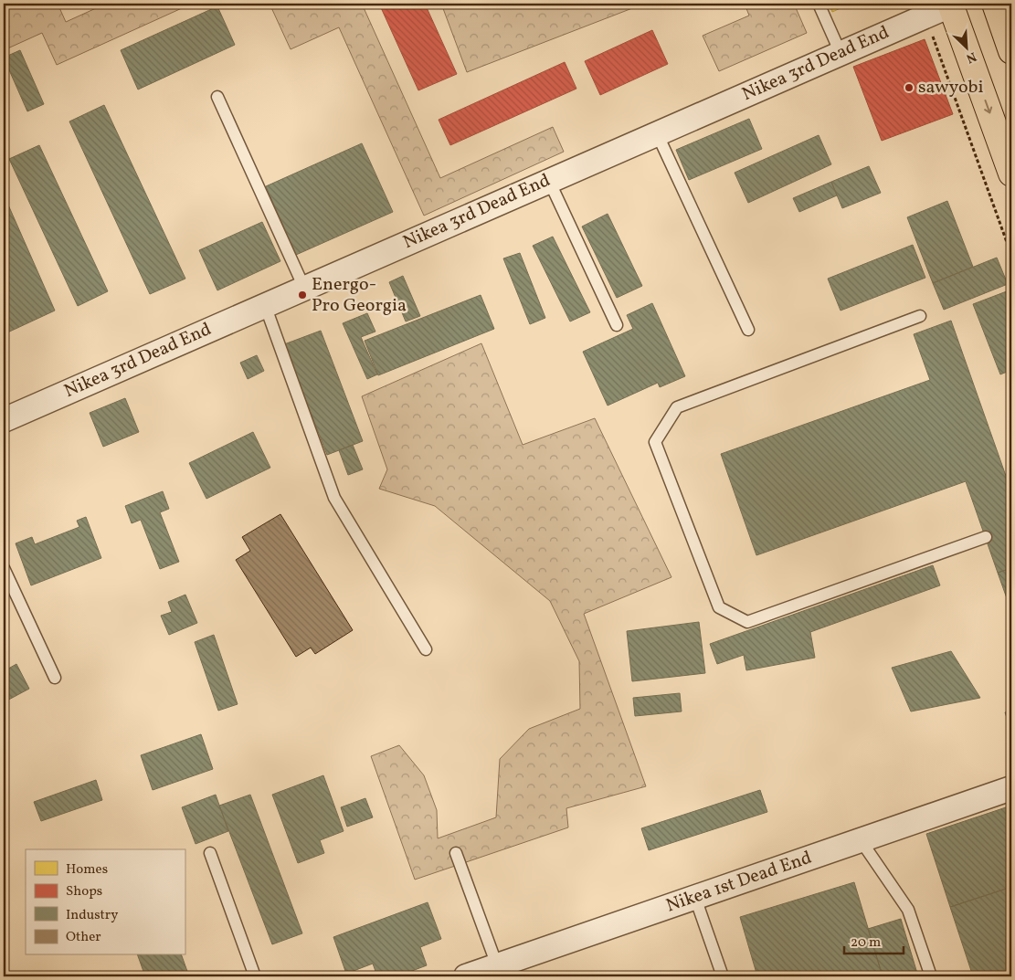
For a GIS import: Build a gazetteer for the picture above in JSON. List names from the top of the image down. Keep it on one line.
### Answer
{"streets":{"street":["Nikea 3rd Dead End","Nikea 1st Dead End"]},"places":["sawyobi","Energo- Pro Georgia"],"legend":["Homes","Shops","Industry","Other"],"scale_bar":"20 m","north":"bottom right"}
